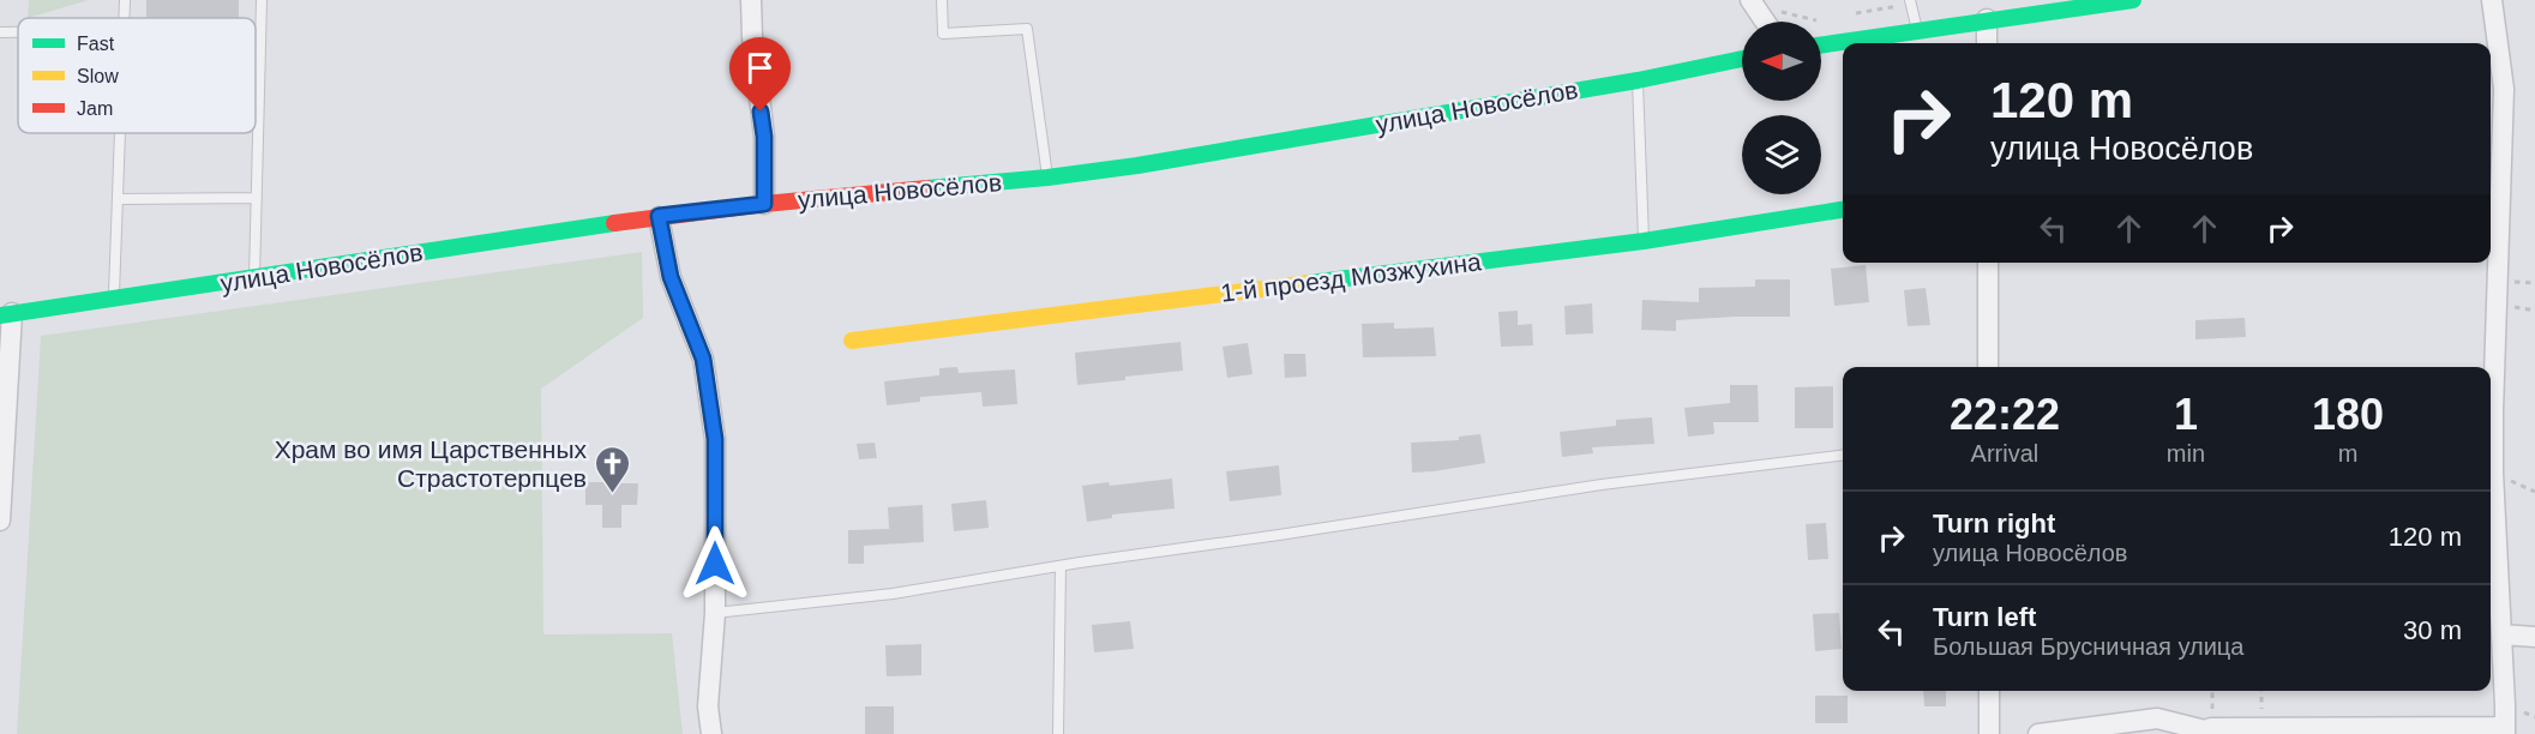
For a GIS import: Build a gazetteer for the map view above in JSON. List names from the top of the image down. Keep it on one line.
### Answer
{"streets":{"street":["улица Новосёлов","1-й проезд Мозжухина"]},"places":{"church":["Храм во имя Царственных Страстотерпцев"]},"legend":["Fast","Slow","Jam"],"north":"left","page":{"turn":["120 m","улица Новосёлов"],"eta":["22:22","Arrival","1","min","180","m"],"list":[{"name":"Turn right","note":"улица Новосёлов","value":"120 m"},{"name":"Turn left","note":"Большая Брусничная улица","value":"30 m"}]}}
